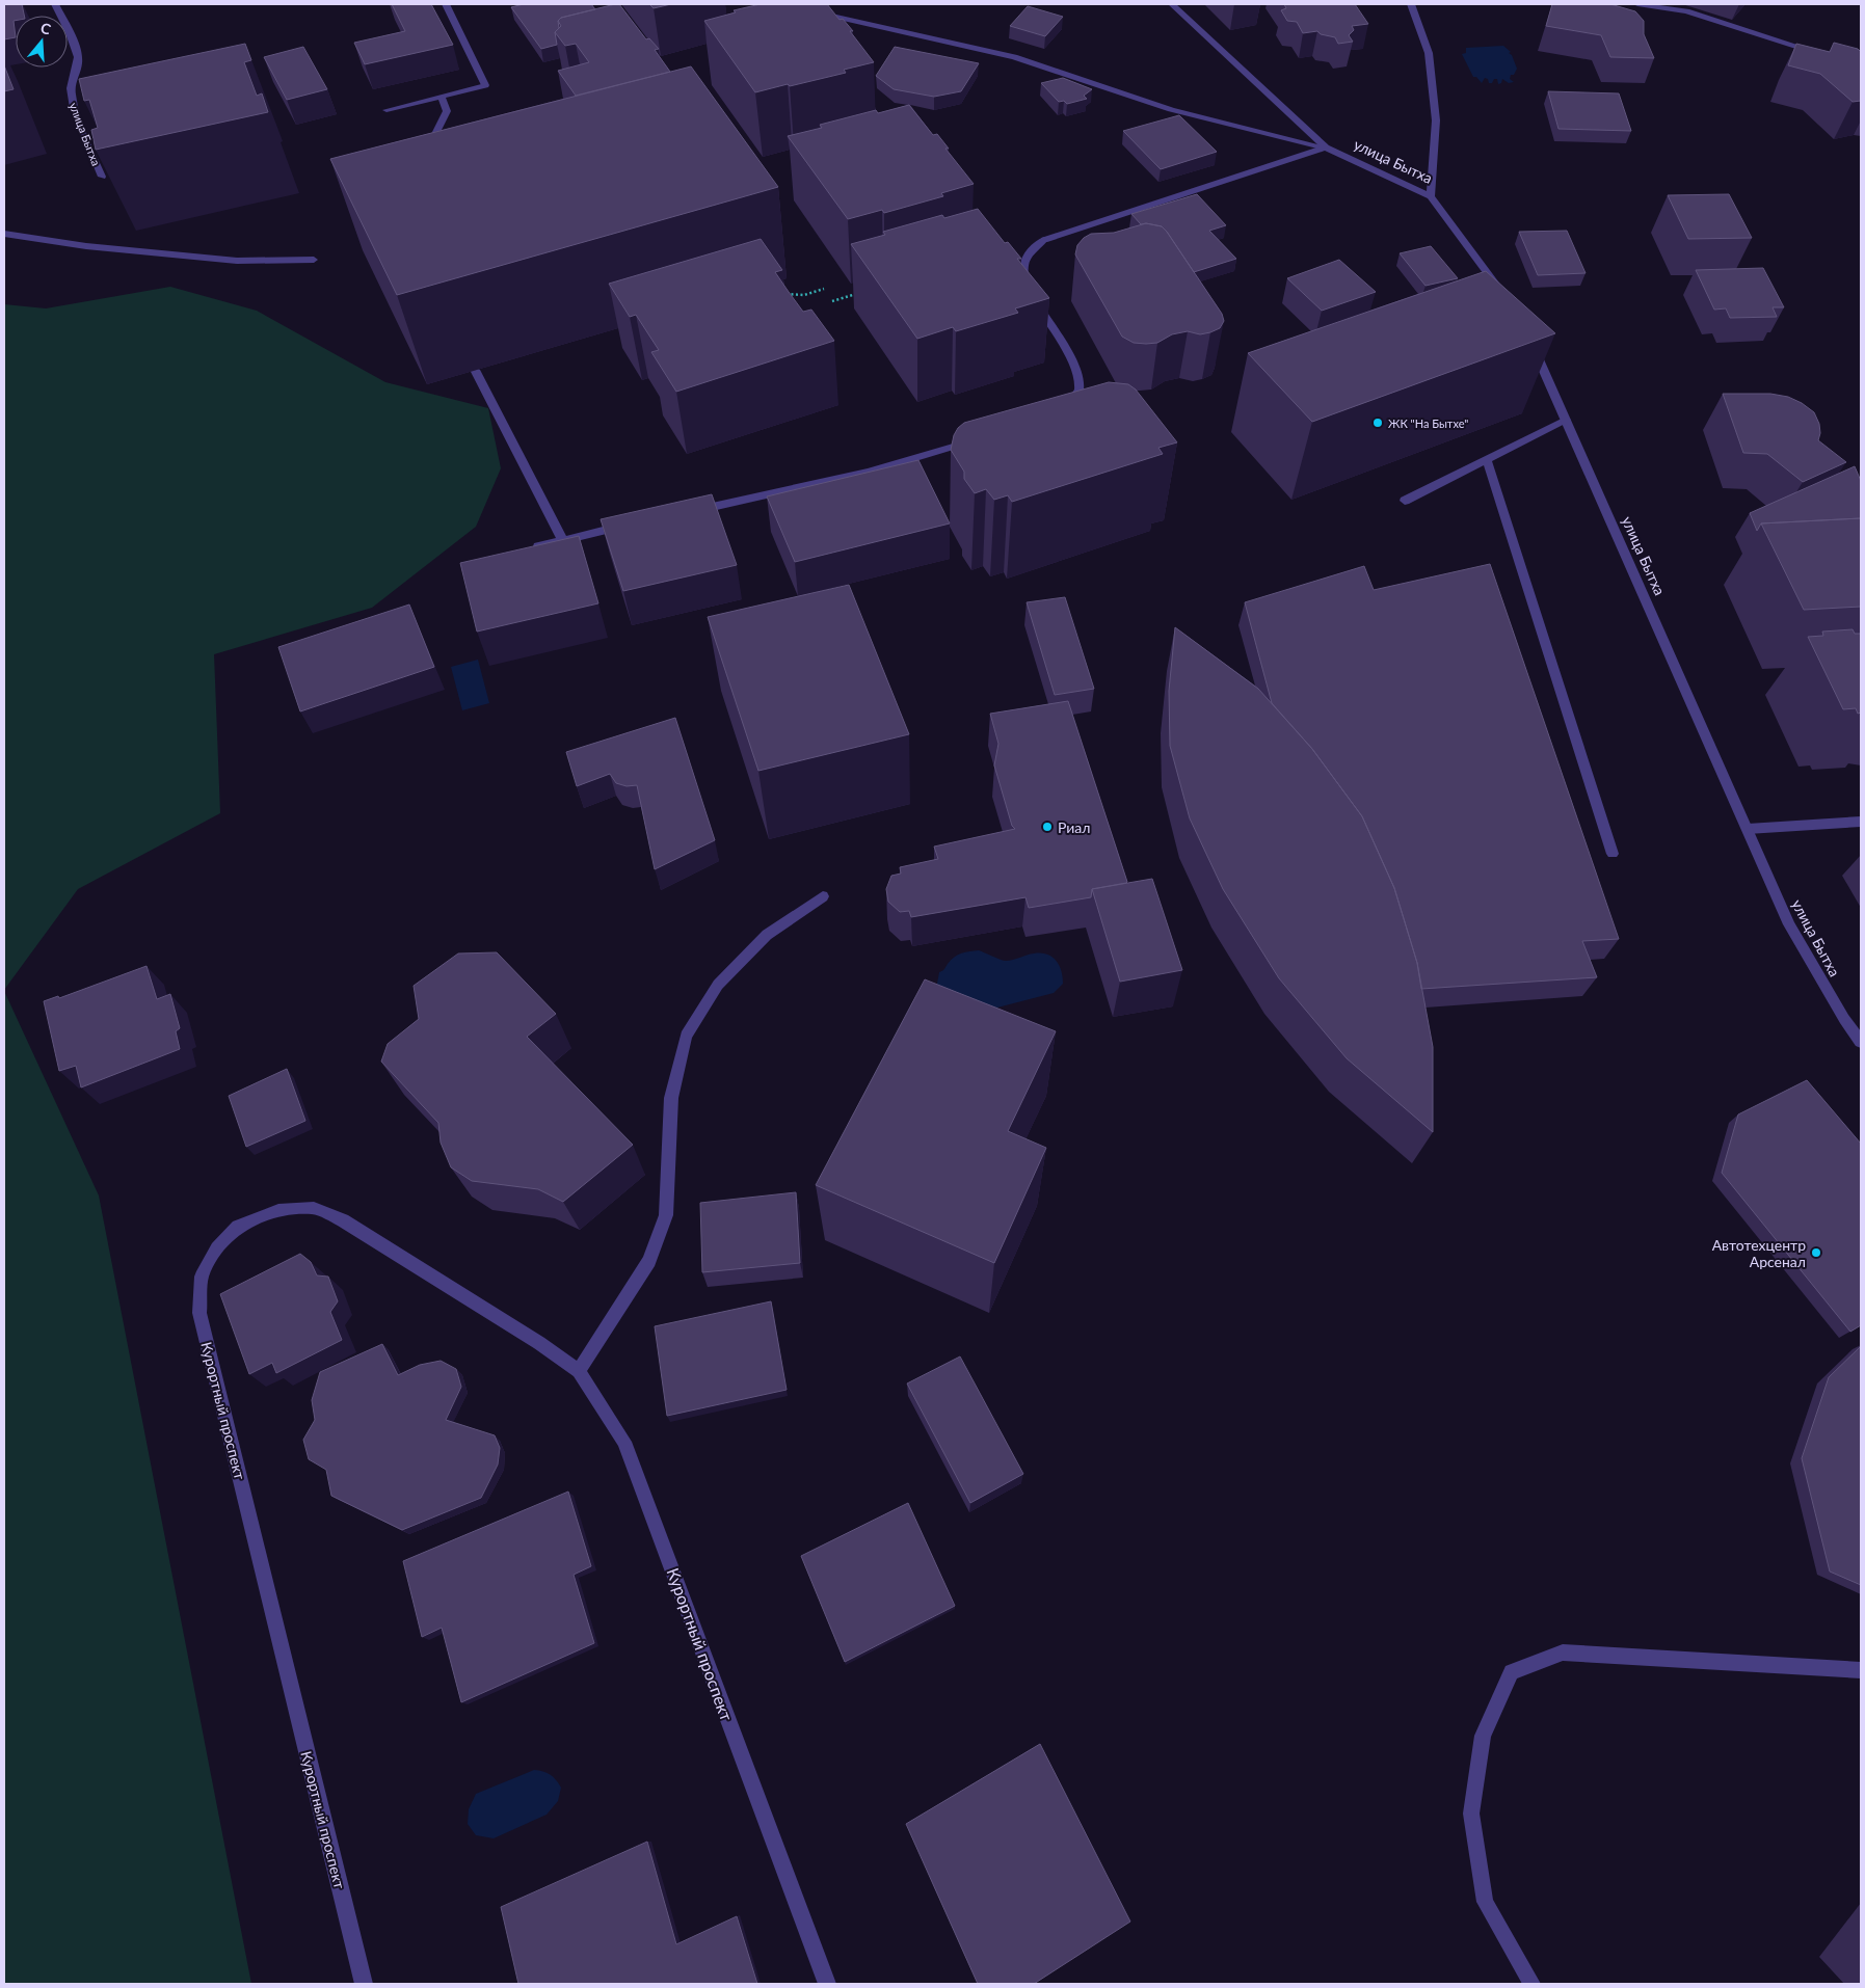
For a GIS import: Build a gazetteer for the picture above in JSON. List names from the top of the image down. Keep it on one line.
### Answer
{"streets":{"street":["улица Бытха","Курортный проспект"]},"places":["ЖК \"На Бытхе\"","Риал","Автотехцентр Арсенал"],"north":"top"}
